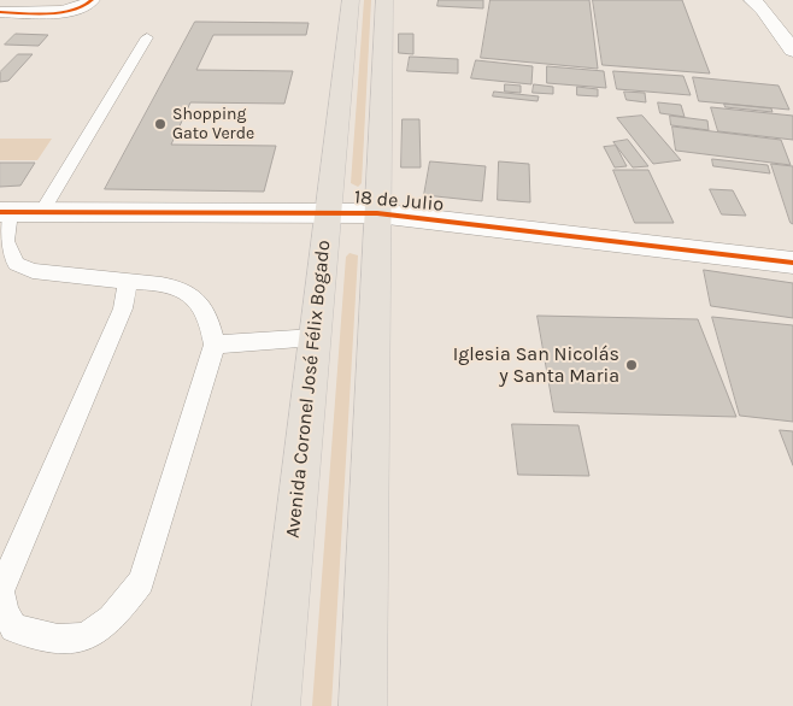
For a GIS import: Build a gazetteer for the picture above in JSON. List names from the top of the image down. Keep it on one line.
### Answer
{"streets":{"main road":["Avenida Coronel José Félix Bogado"],"street":["18 de Julio"]},"crossings":[["18 de Julio","Avenida Coronel José Félix Bogado"]],"places":["Shopping Gato Verde","Iglesia San Nicolás y Santa Maria"]}
